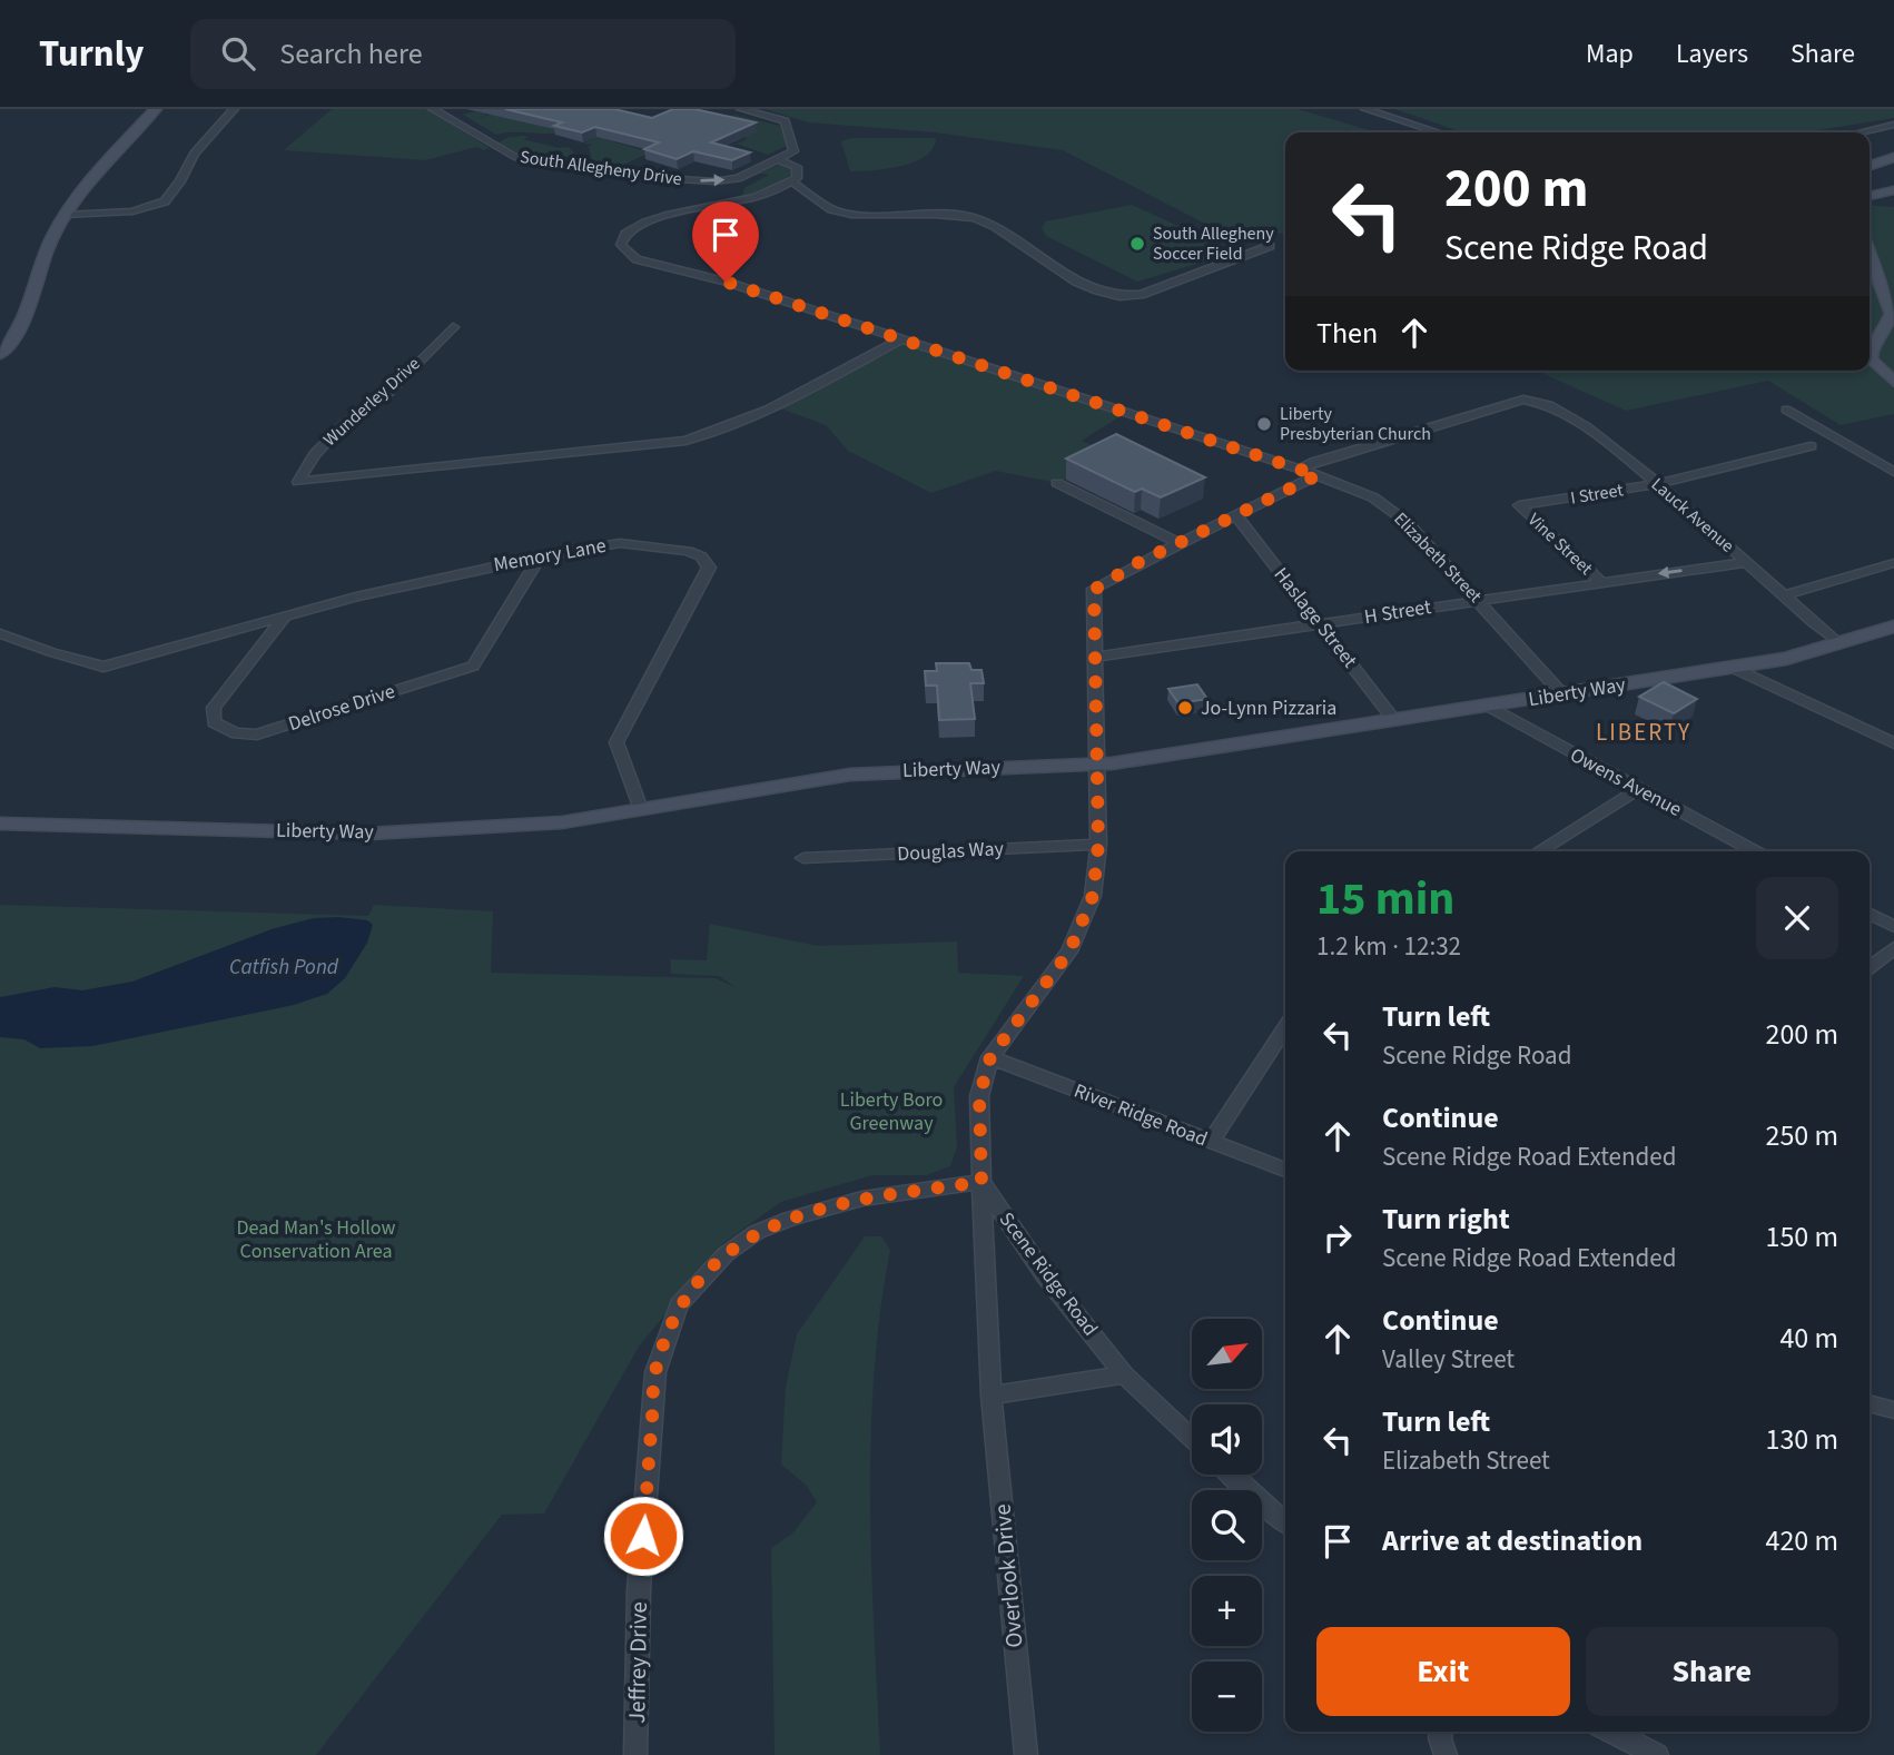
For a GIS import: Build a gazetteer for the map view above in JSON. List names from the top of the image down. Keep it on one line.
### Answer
{"streets":{"street":["South Allegheny Drive","Wunderley Drive","I Street","Lauck Avenue","Vine Street","Memory Lane","Elizabeth Street","H Street","Haslage Street","Liberty Way","Delrose Drive","Owens Avenue","Douglas Way","River Ridge Road","Scene Ridge Road","Overlook Drive","Jeffrey Drive"]},"crossings":[["Wunderley Drive","Elizabeth Street"],["I Street","Lauck Avenue"],["I Street","Vine Street"],["Lauck Avenue","Elizabeth Street"],["Lauck Avenue","H Street"],["Lauck Avenue","Liberty Way"],["Vine Street","H Street"],["Memory Lane","Liberty Way"],["Memory Lane","Delrose Drive"],["Elizabeth Street","H Street"],["Elizabeth Street","Liberty Way"],["H Street","Haslage Street"],["Haslage Street","Liberty Way"],["Liberty Way","Owens Avenue"],["Scene Ridge Road","Overlook Drive"],["Scene Ridge Road","Jeffrey Drive"],["Overlook Drive","Jeffrey Drive"]],"one_way":["South Allegheny Drive"],"districts":["LIBERTY"],"water":["Catfish Pond"],"parks":["Liberty Boro Greenway","Dead Man's Hollow Conservation Area"],"places":["South Allegheny Soccer Field","Liberty Presbyterian Church","Jo-Lynn Pizzaria"],"north":"top right","page":{"header":"Turnly","search":"Search here","nav":["Map","Layers","Share"],"turn":["200 m","Scene Ridge Road"],"then":"Then","heading":["15 min","1.2 km · 12:32"],"list":[{"name":"Turn left","note":"Scene Ridge Road","value":"200 m"},{"name":"Continue","note":"Scene Ridge Road Extended","value":"250 m"},{"name":"Turn right","note":"Scene Ridge Road Extended","value":"150 m"},{"name":"Continue","note":"Valley Street","value":"40 m"},{"name":"Turn left","note":"Elizabeth Street","value":"130 m"},{"name":"Arrive at destination","value":"420 m"}],"map_buttons":["+","−"],"buttons":["Exit","Share"]}}
